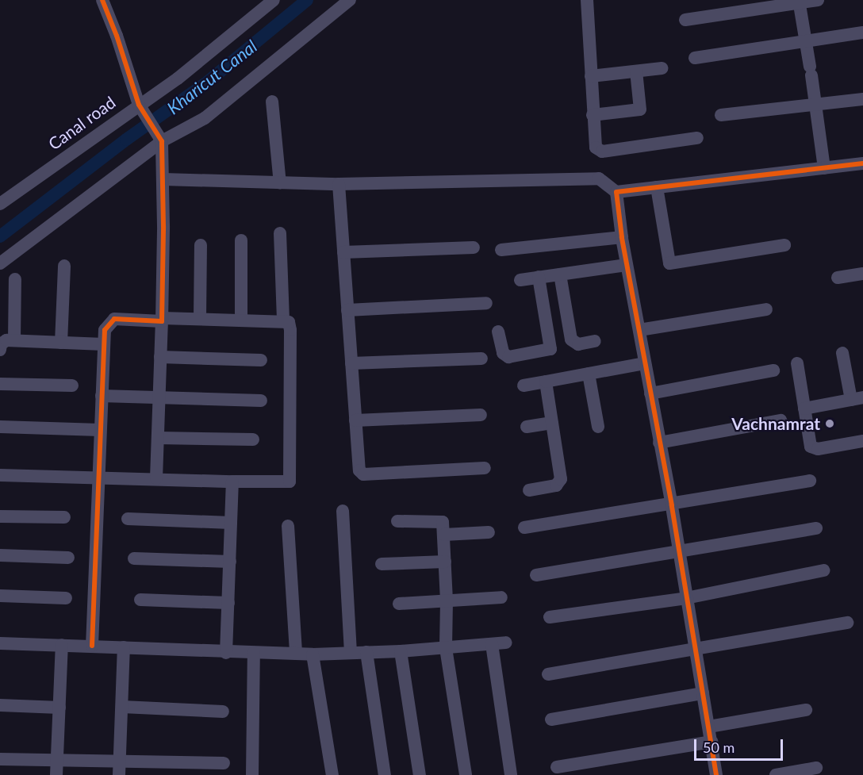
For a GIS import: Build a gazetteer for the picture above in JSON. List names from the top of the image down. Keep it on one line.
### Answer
{"streets":{"street":["Canal road"]},"water":["Kharicut Canal"],"places":["Vachnamrat"],"scale_bar":"50 m"}
